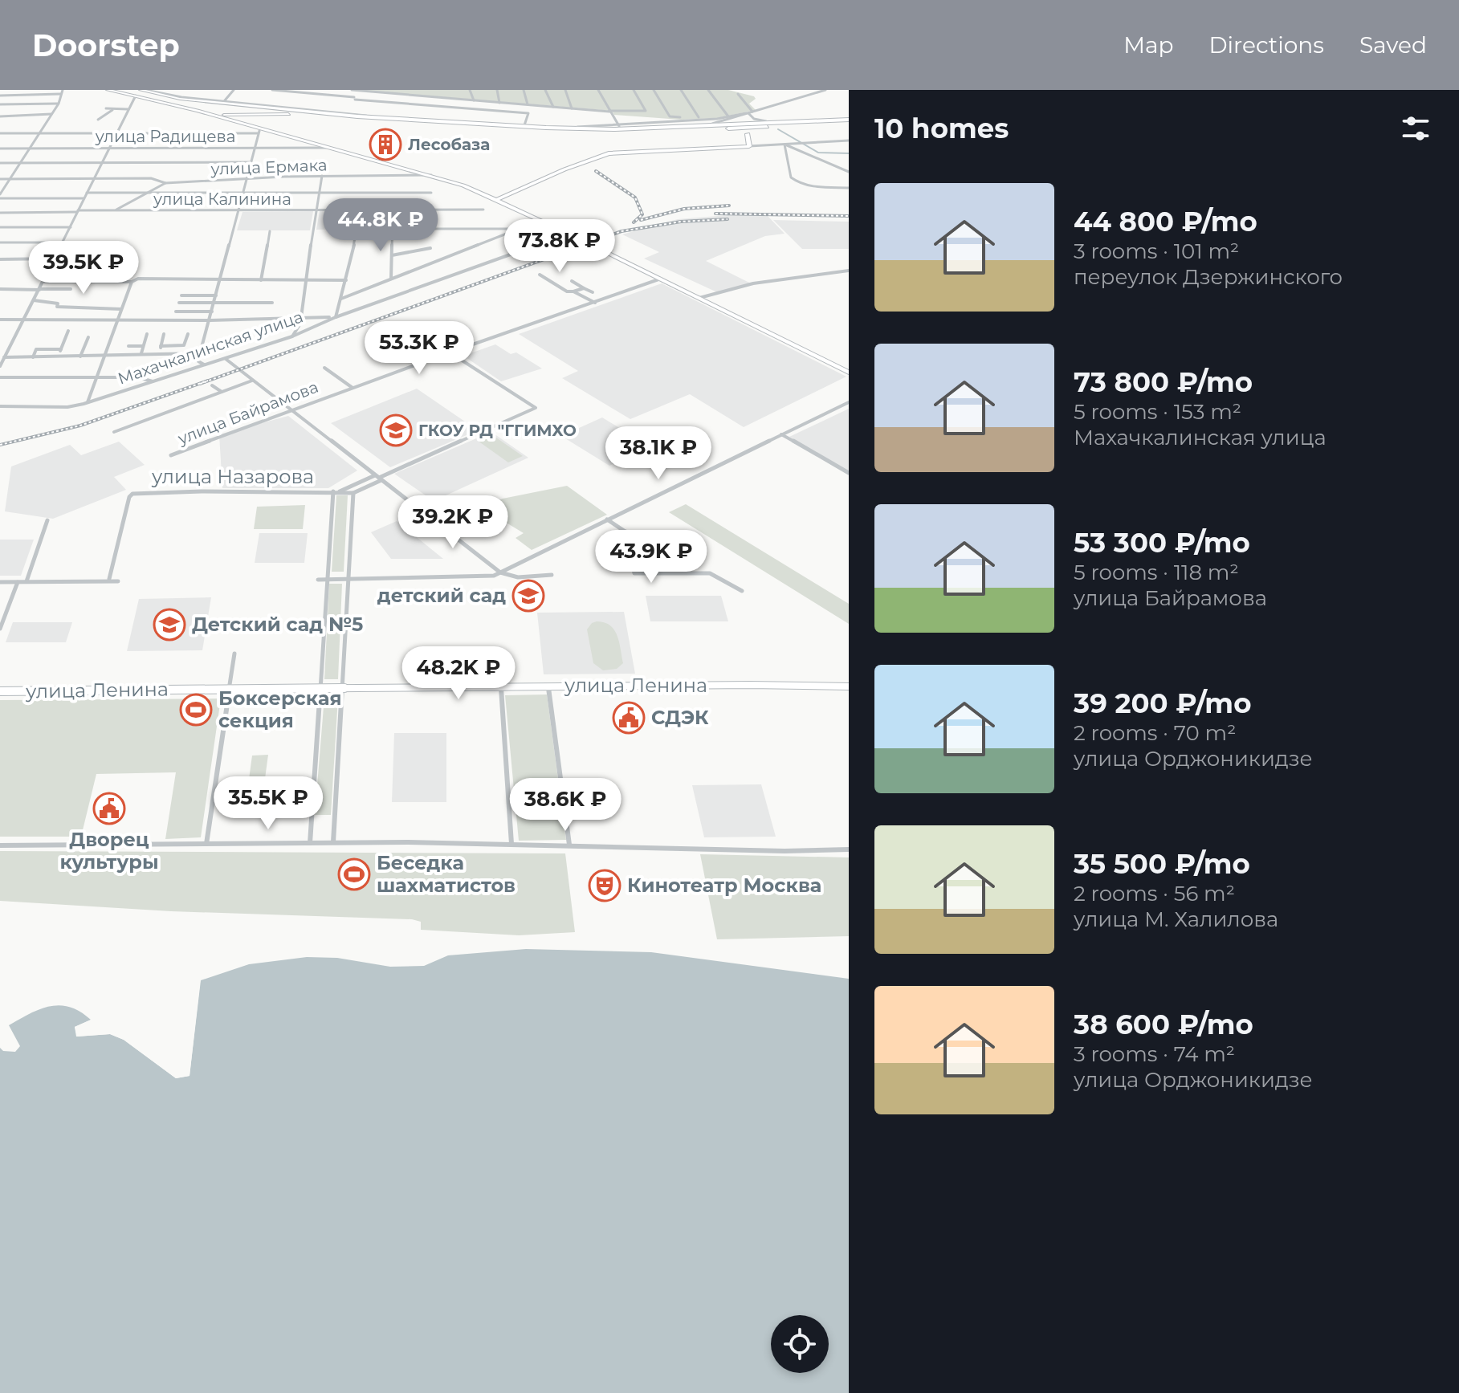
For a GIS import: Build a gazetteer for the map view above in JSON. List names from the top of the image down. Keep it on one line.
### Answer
{"streets":{"street":["улица Радищева","улица Ермака","улица Калинина","Махачкалинская улица","улица Байрамова","улица Назарова","улица Ленина"]},"crossings":[["улица Ермака","улица Калинина"]],"places":{"building":["Лесобаза"],"school or university":["ГКОУ РД \"ГГИМХО","детский сад","Детский сад №5"],"sports":["Боксерская секция","Беседка шахматистов"],"public building":["СДЭК","Дворец культуры"],"theatre":["Кинотеатр Москва"]},"page":{"header":"Doorstep","nav":["Map","Directions","Saved"],"heading":"10 homes","list":[{"name":"44 800 ₽/mo","note":"3 rooms · 101 m² · переулок Дзержинского"},{"name":"73 800 ₽/mo","note":"5 rooms · 153 m² · Махачкалинская улица"},{"name":"53 300 ₽/mo","note":"5 rooms · 118 m² · улица Байрамова"},{"name":"39 200 ₽/mo","note":"2 rooms · 70 m² · улица Орджоникидзе"},{"name":"35 500 ₽/mo","note":"2 rooms · 56 m² · улица М. Халилова"},{"name":"38 600 ₽/mo","note":"3 rooms · 74 m² · улица Орджоникидзе"}],"price":["44.8K ₽","73.8K ₽","39.5K ₽","53.3K ₽","38.1K ₽","39.2K ₽","43.9K ₽","48.2K ₽","35.5K ₽","38.6K ₽"]}}
